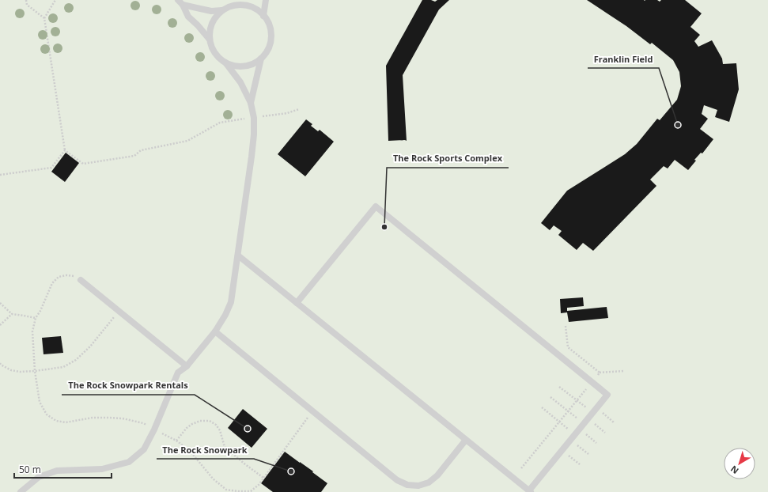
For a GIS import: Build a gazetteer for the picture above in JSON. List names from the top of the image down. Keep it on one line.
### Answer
{"places":["Franklin Field","The Rock Sports Complex","The Rock Snowpark Rentals","The Rock Snowpark"],"scale_bar":"50 m","north":"bottom left"}
